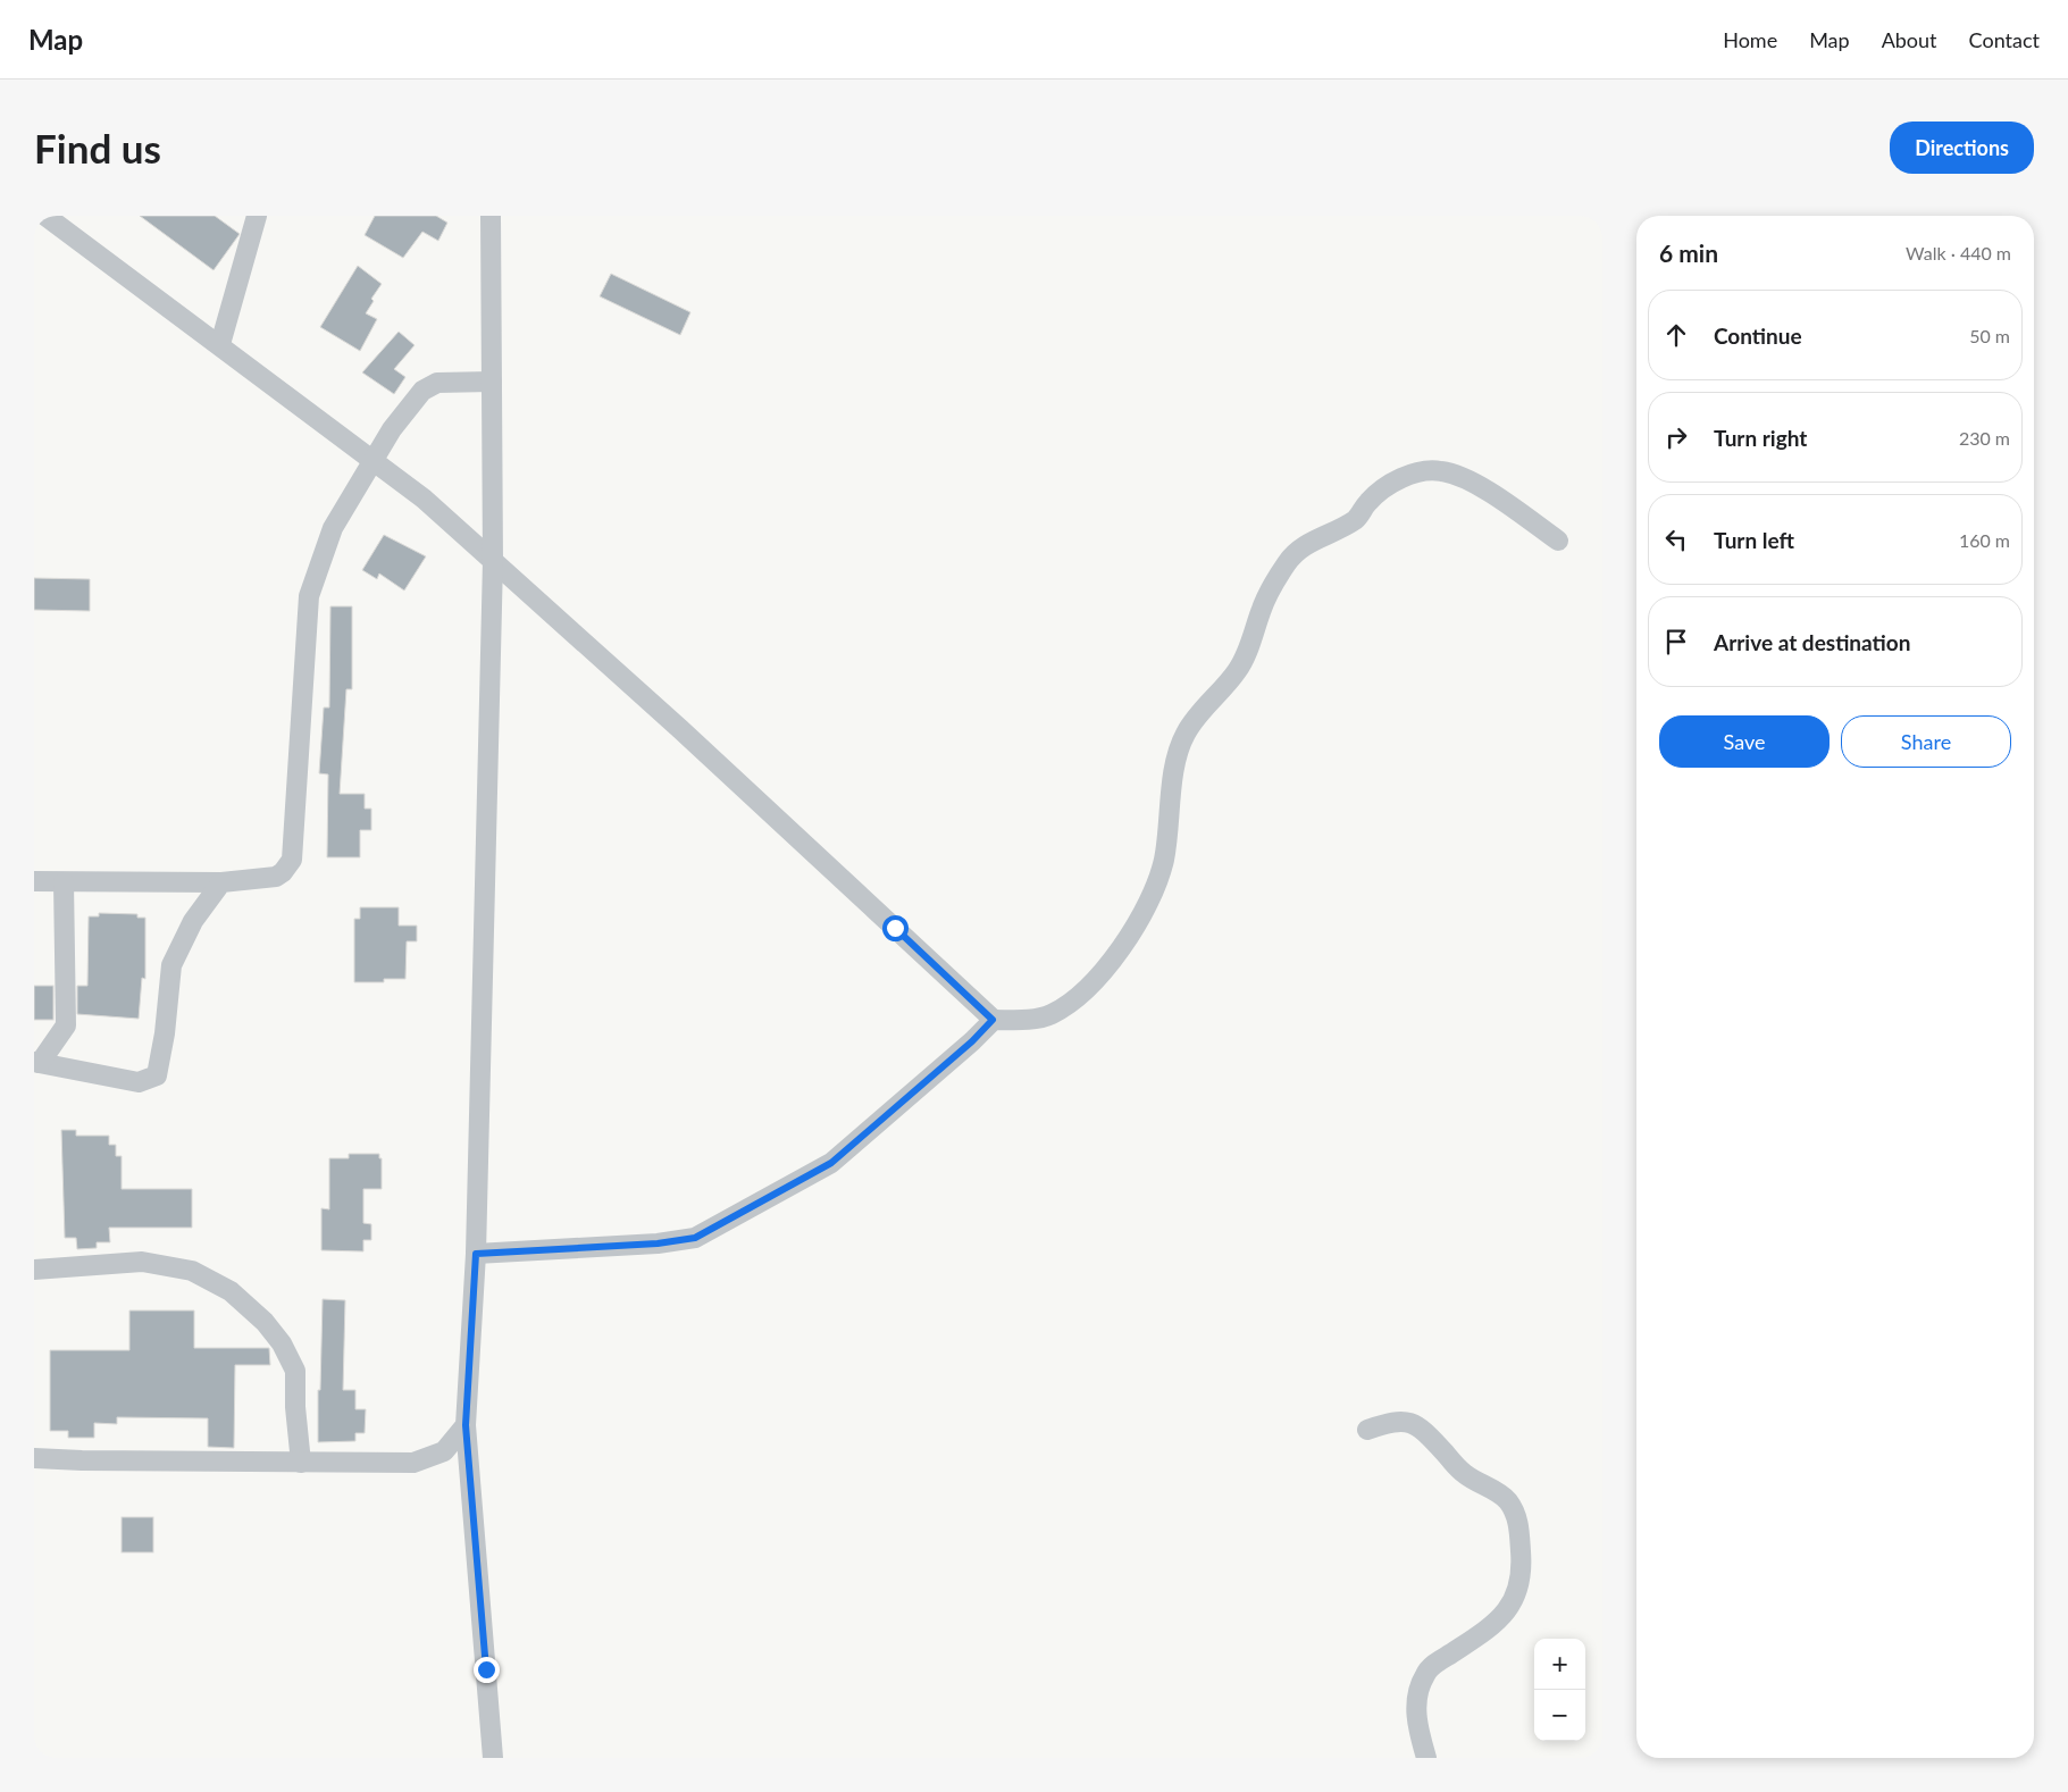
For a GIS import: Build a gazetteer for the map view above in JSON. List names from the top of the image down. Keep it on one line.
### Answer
{"page":{"header":"Map","nav":["Home","Map","About","Contact"],"buttons":["Directions",["Save","Share"]],"title":"Find us","heading":["6 min","Walk · 440 m"],"list":[["Continue","50 m"],["Turn right","230 m"],["Turn left","160 m"],"Arrive at destination"],"map_buttons":["+","−"]}}
